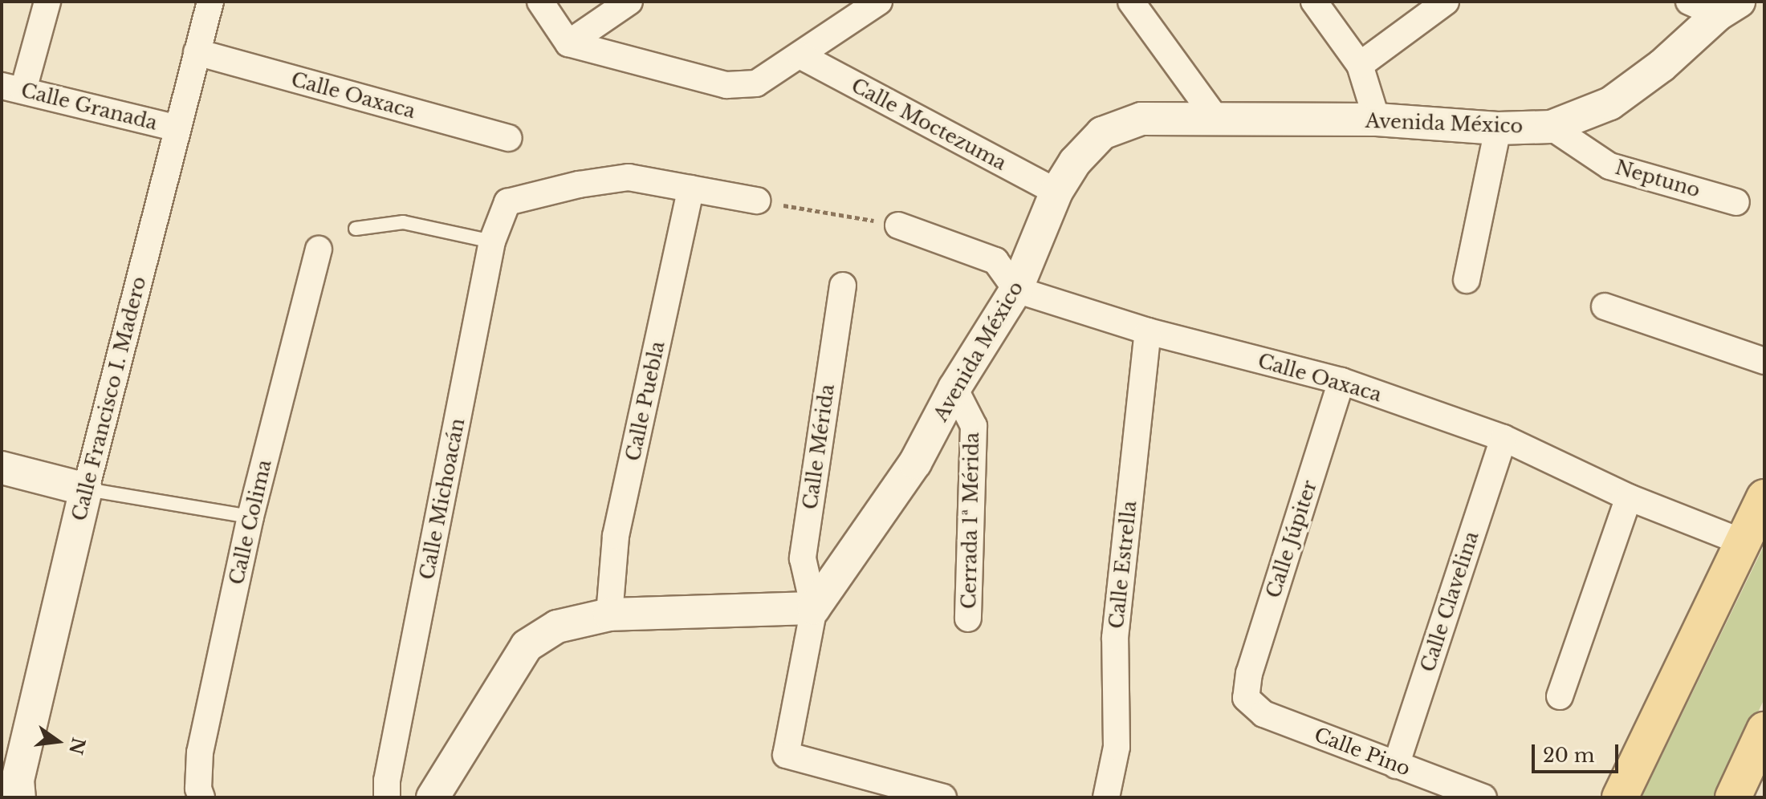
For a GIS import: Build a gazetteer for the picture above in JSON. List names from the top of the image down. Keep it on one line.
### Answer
{"streets":{"street":["Calle Oaxaca","Calle Granada","Avenida México","Calle Moctezuma","Neptuno","Calle Francisco I. Madero","Calle Puebla","Calle Mérida","Calle Michoacán","Cerrada 1ª Mérida","Calle Colima","Calle Júpiter","Calle Estrella","Calle Clavelina","Calle Pino"]},"crossings":[["Calle Oaxaca","Avenida México"],["Calle Oaxaca","Calle Francisco I. Madero"],["Calle Oaxaca","Calle Júpiter"],["Calle Oaxaca","Calle Estrella"],["Calle Oaxaca","Calle Clavelina"],["Calle Granada","Calle Francisco I. Madero"],["Avenida México","Calle Moctezuma"],["Avenida México","Neptuno"],["Avenida México","Calle Mérida"],["Avenida México","Cerrada 1ª Mérida"],["Calle Puebla","Calle Michoacán"],["Calle Júpiter","Calle Pino"],["Calle Clavelina","Calle Pino"]],"scale_bar":"20 m","north":"right"}
